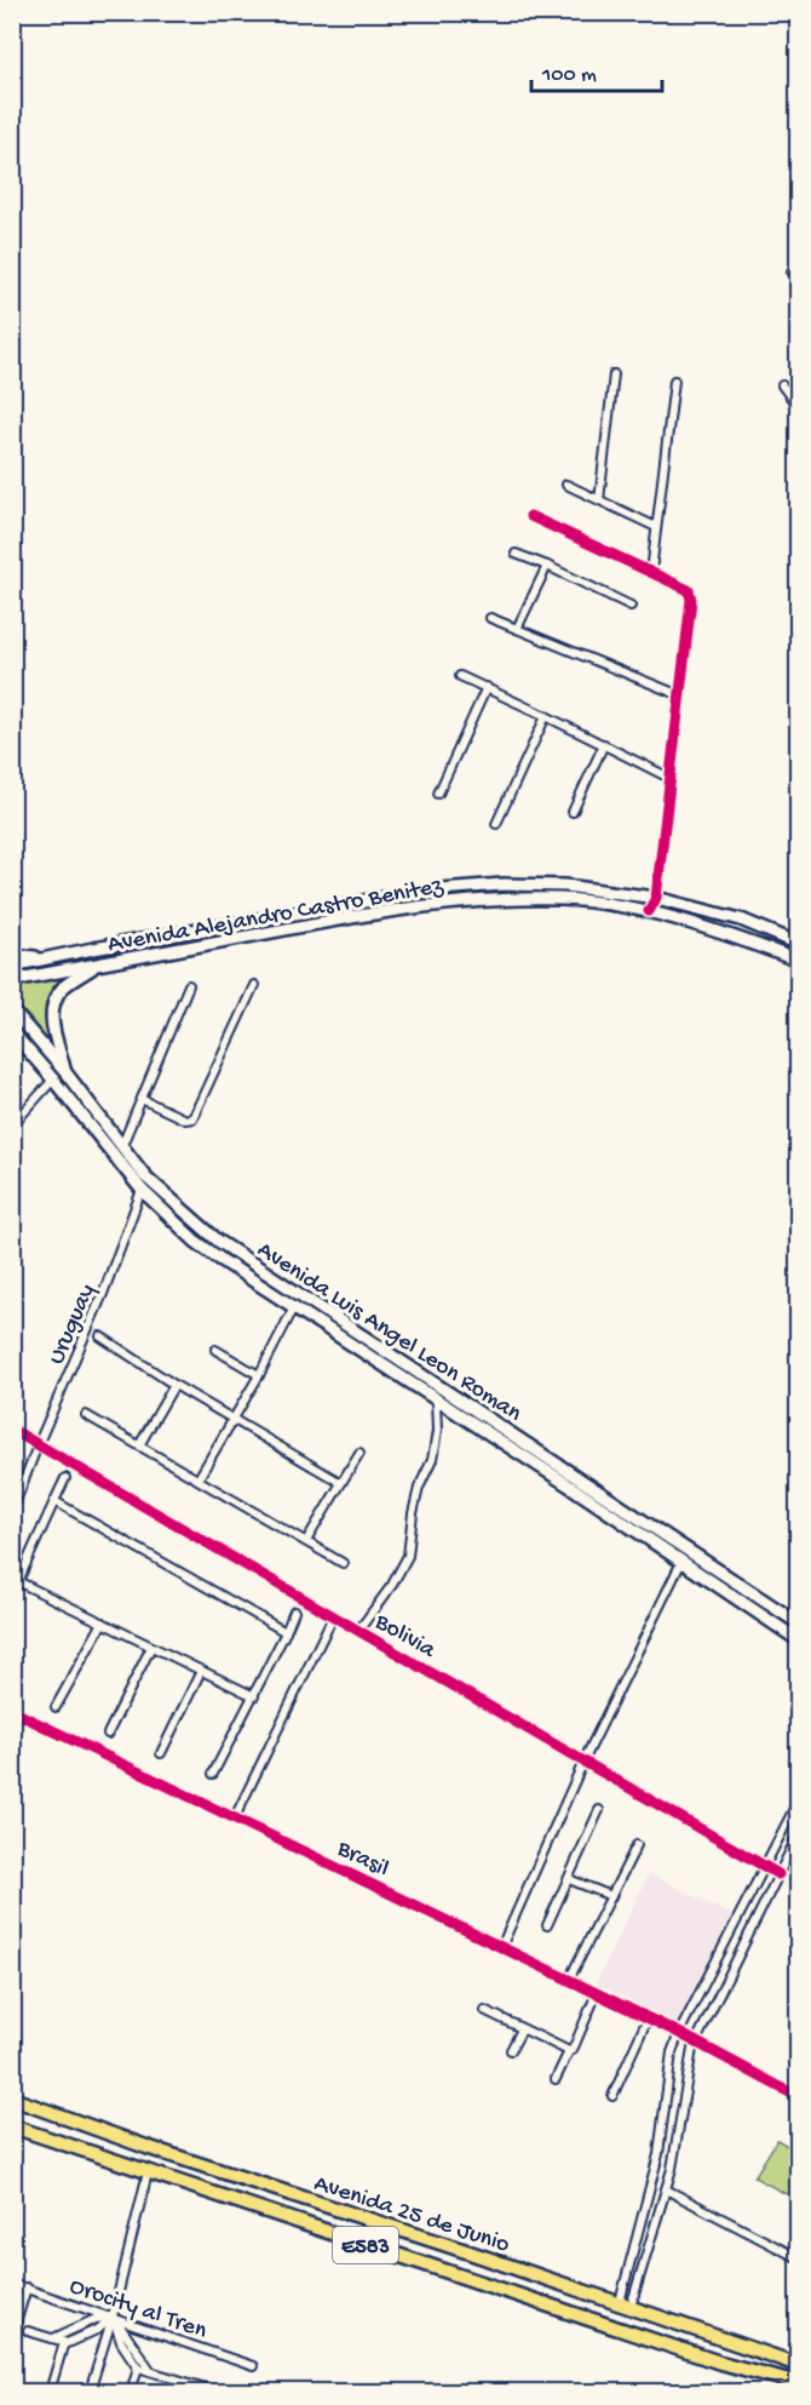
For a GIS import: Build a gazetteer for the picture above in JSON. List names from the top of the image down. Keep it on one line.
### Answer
{"streets":{"main road":["Avenida Alejandro Castro Benitez","Avenida Luis Angel Leon Roman","Avenida 25 de Junio","E583"],"street":["Uruguay","Bolivia","Brasil","Orocity al Tren"]},"crossings":[["Uruguay","Avenida Luis Angel Leon Roman"],["Uruguay","Bolivia"]],"scale_bar":"100 m"}
